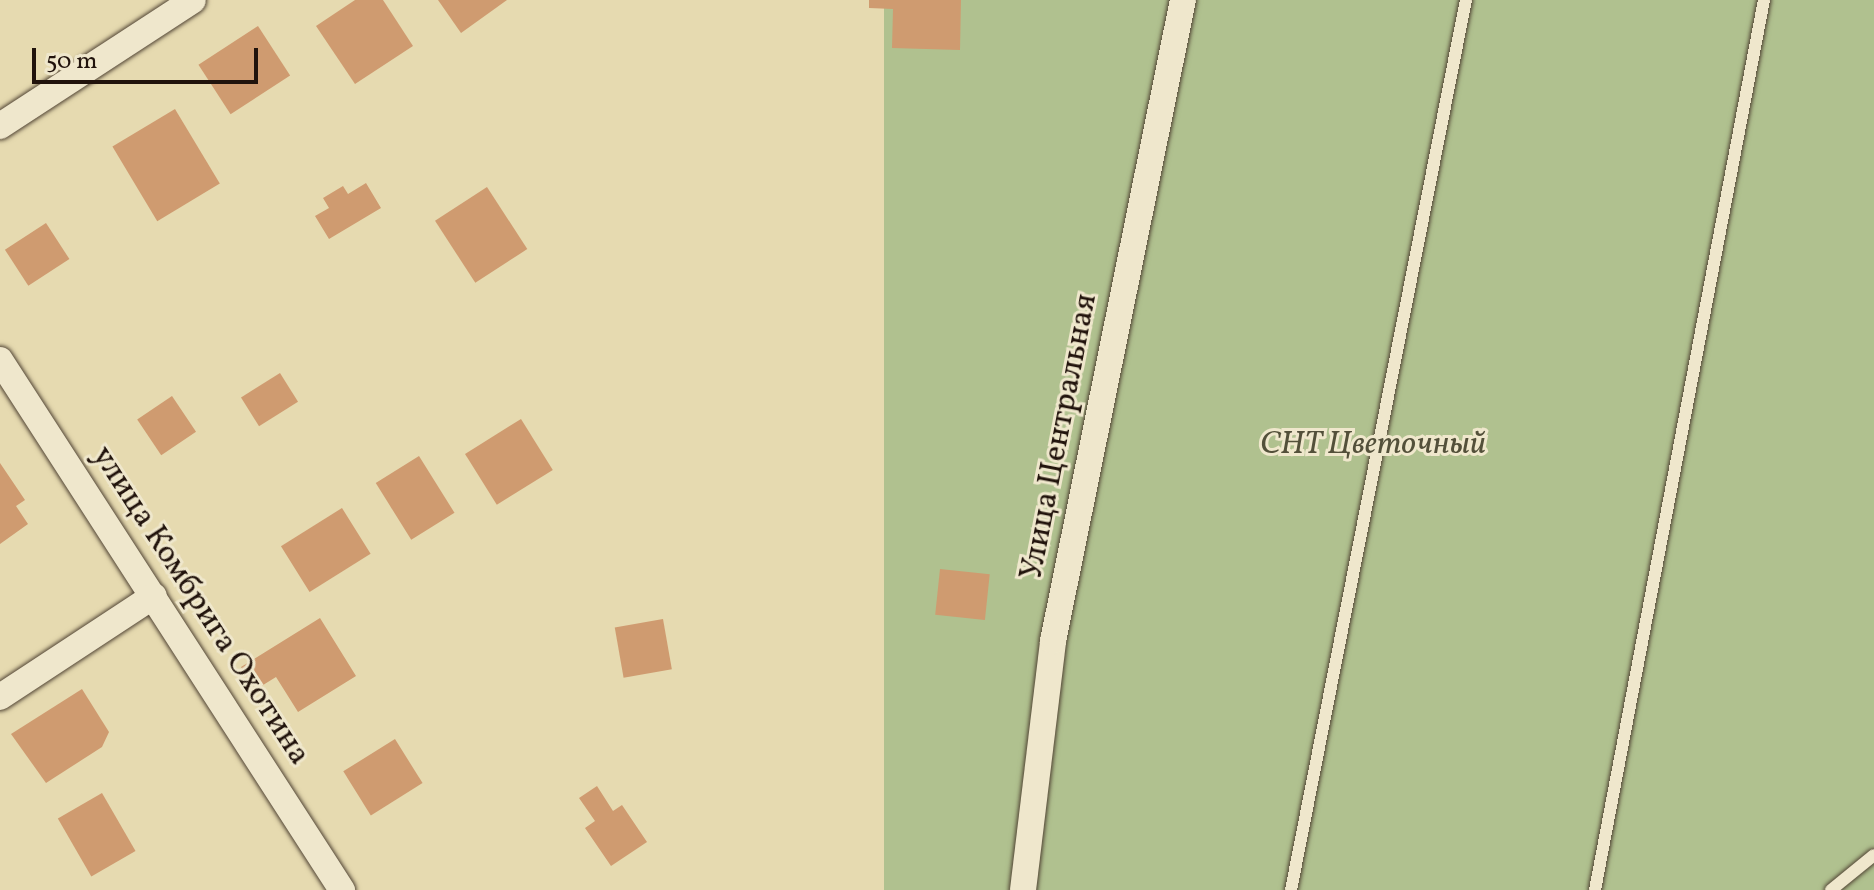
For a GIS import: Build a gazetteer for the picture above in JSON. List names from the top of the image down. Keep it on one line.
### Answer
{"streets":{"street":["Улица Центральная","улица Комбрига Охотина"]},"parks":["СНТ Цветочный"],"scale_bar":"50 m"}
